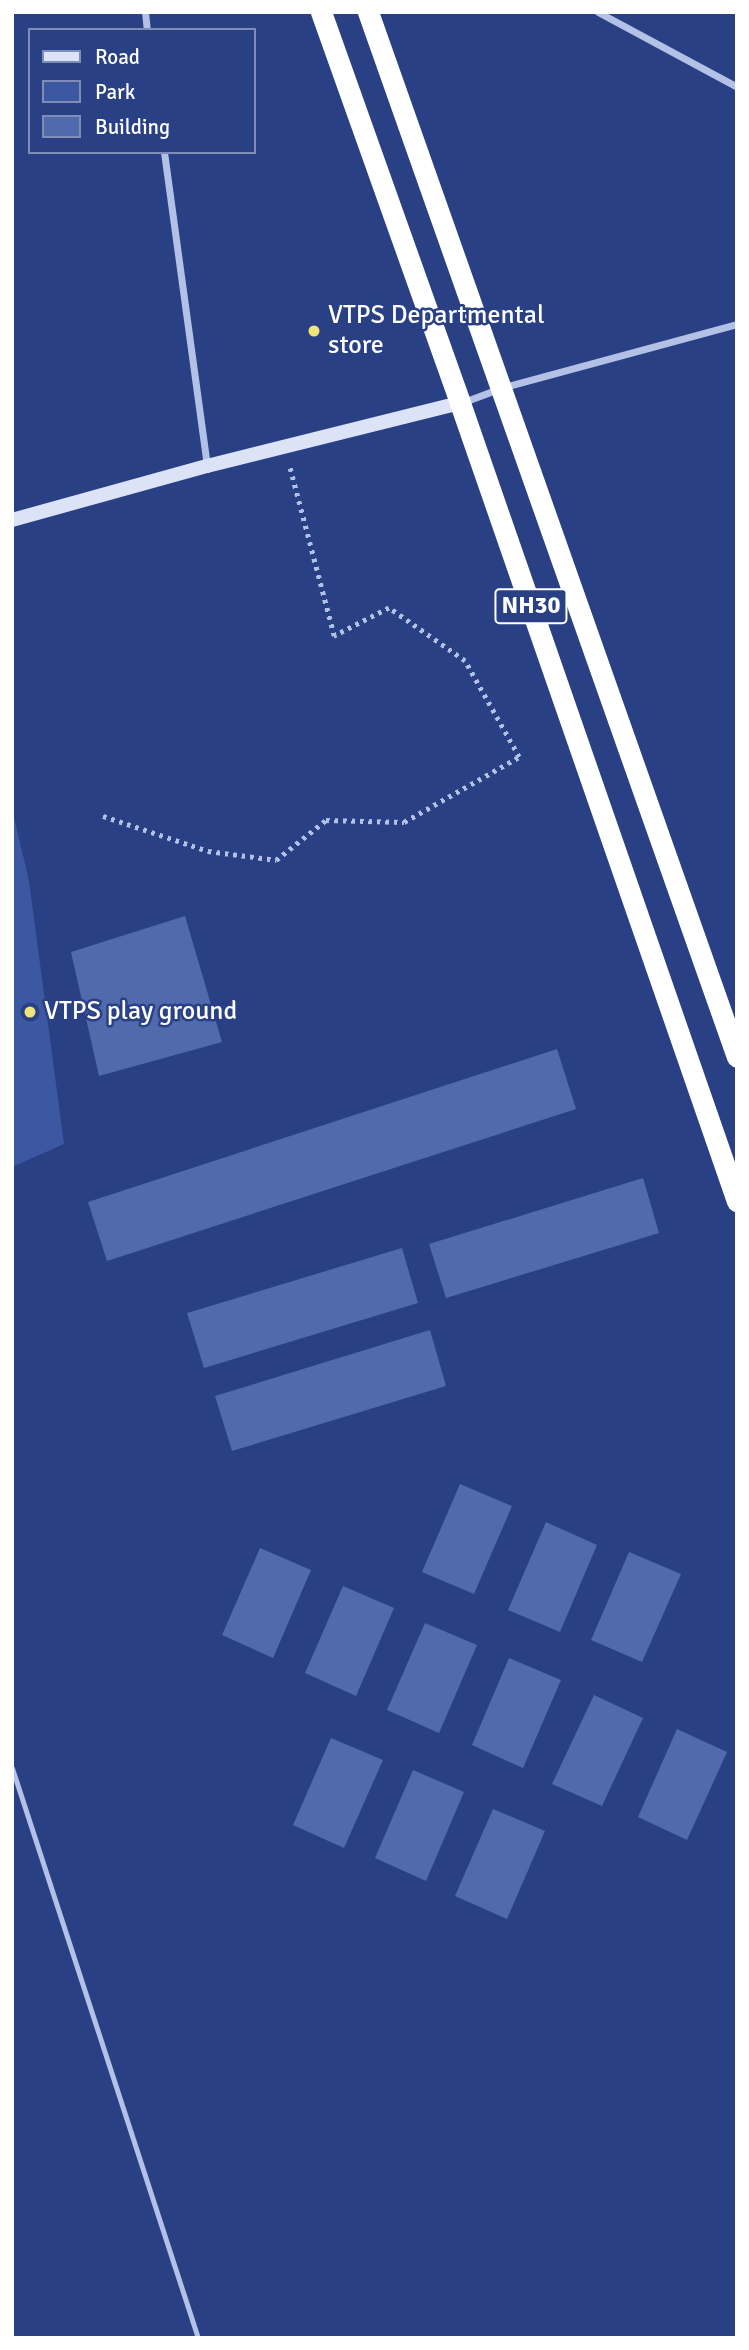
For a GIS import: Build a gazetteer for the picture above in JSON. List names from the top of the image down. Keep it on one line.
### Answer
{"streets":{"highway":["NH30"]},"places":["VTPS Departmental store","VTPS play ground"],"legend":["Road","Park","Building"]}
